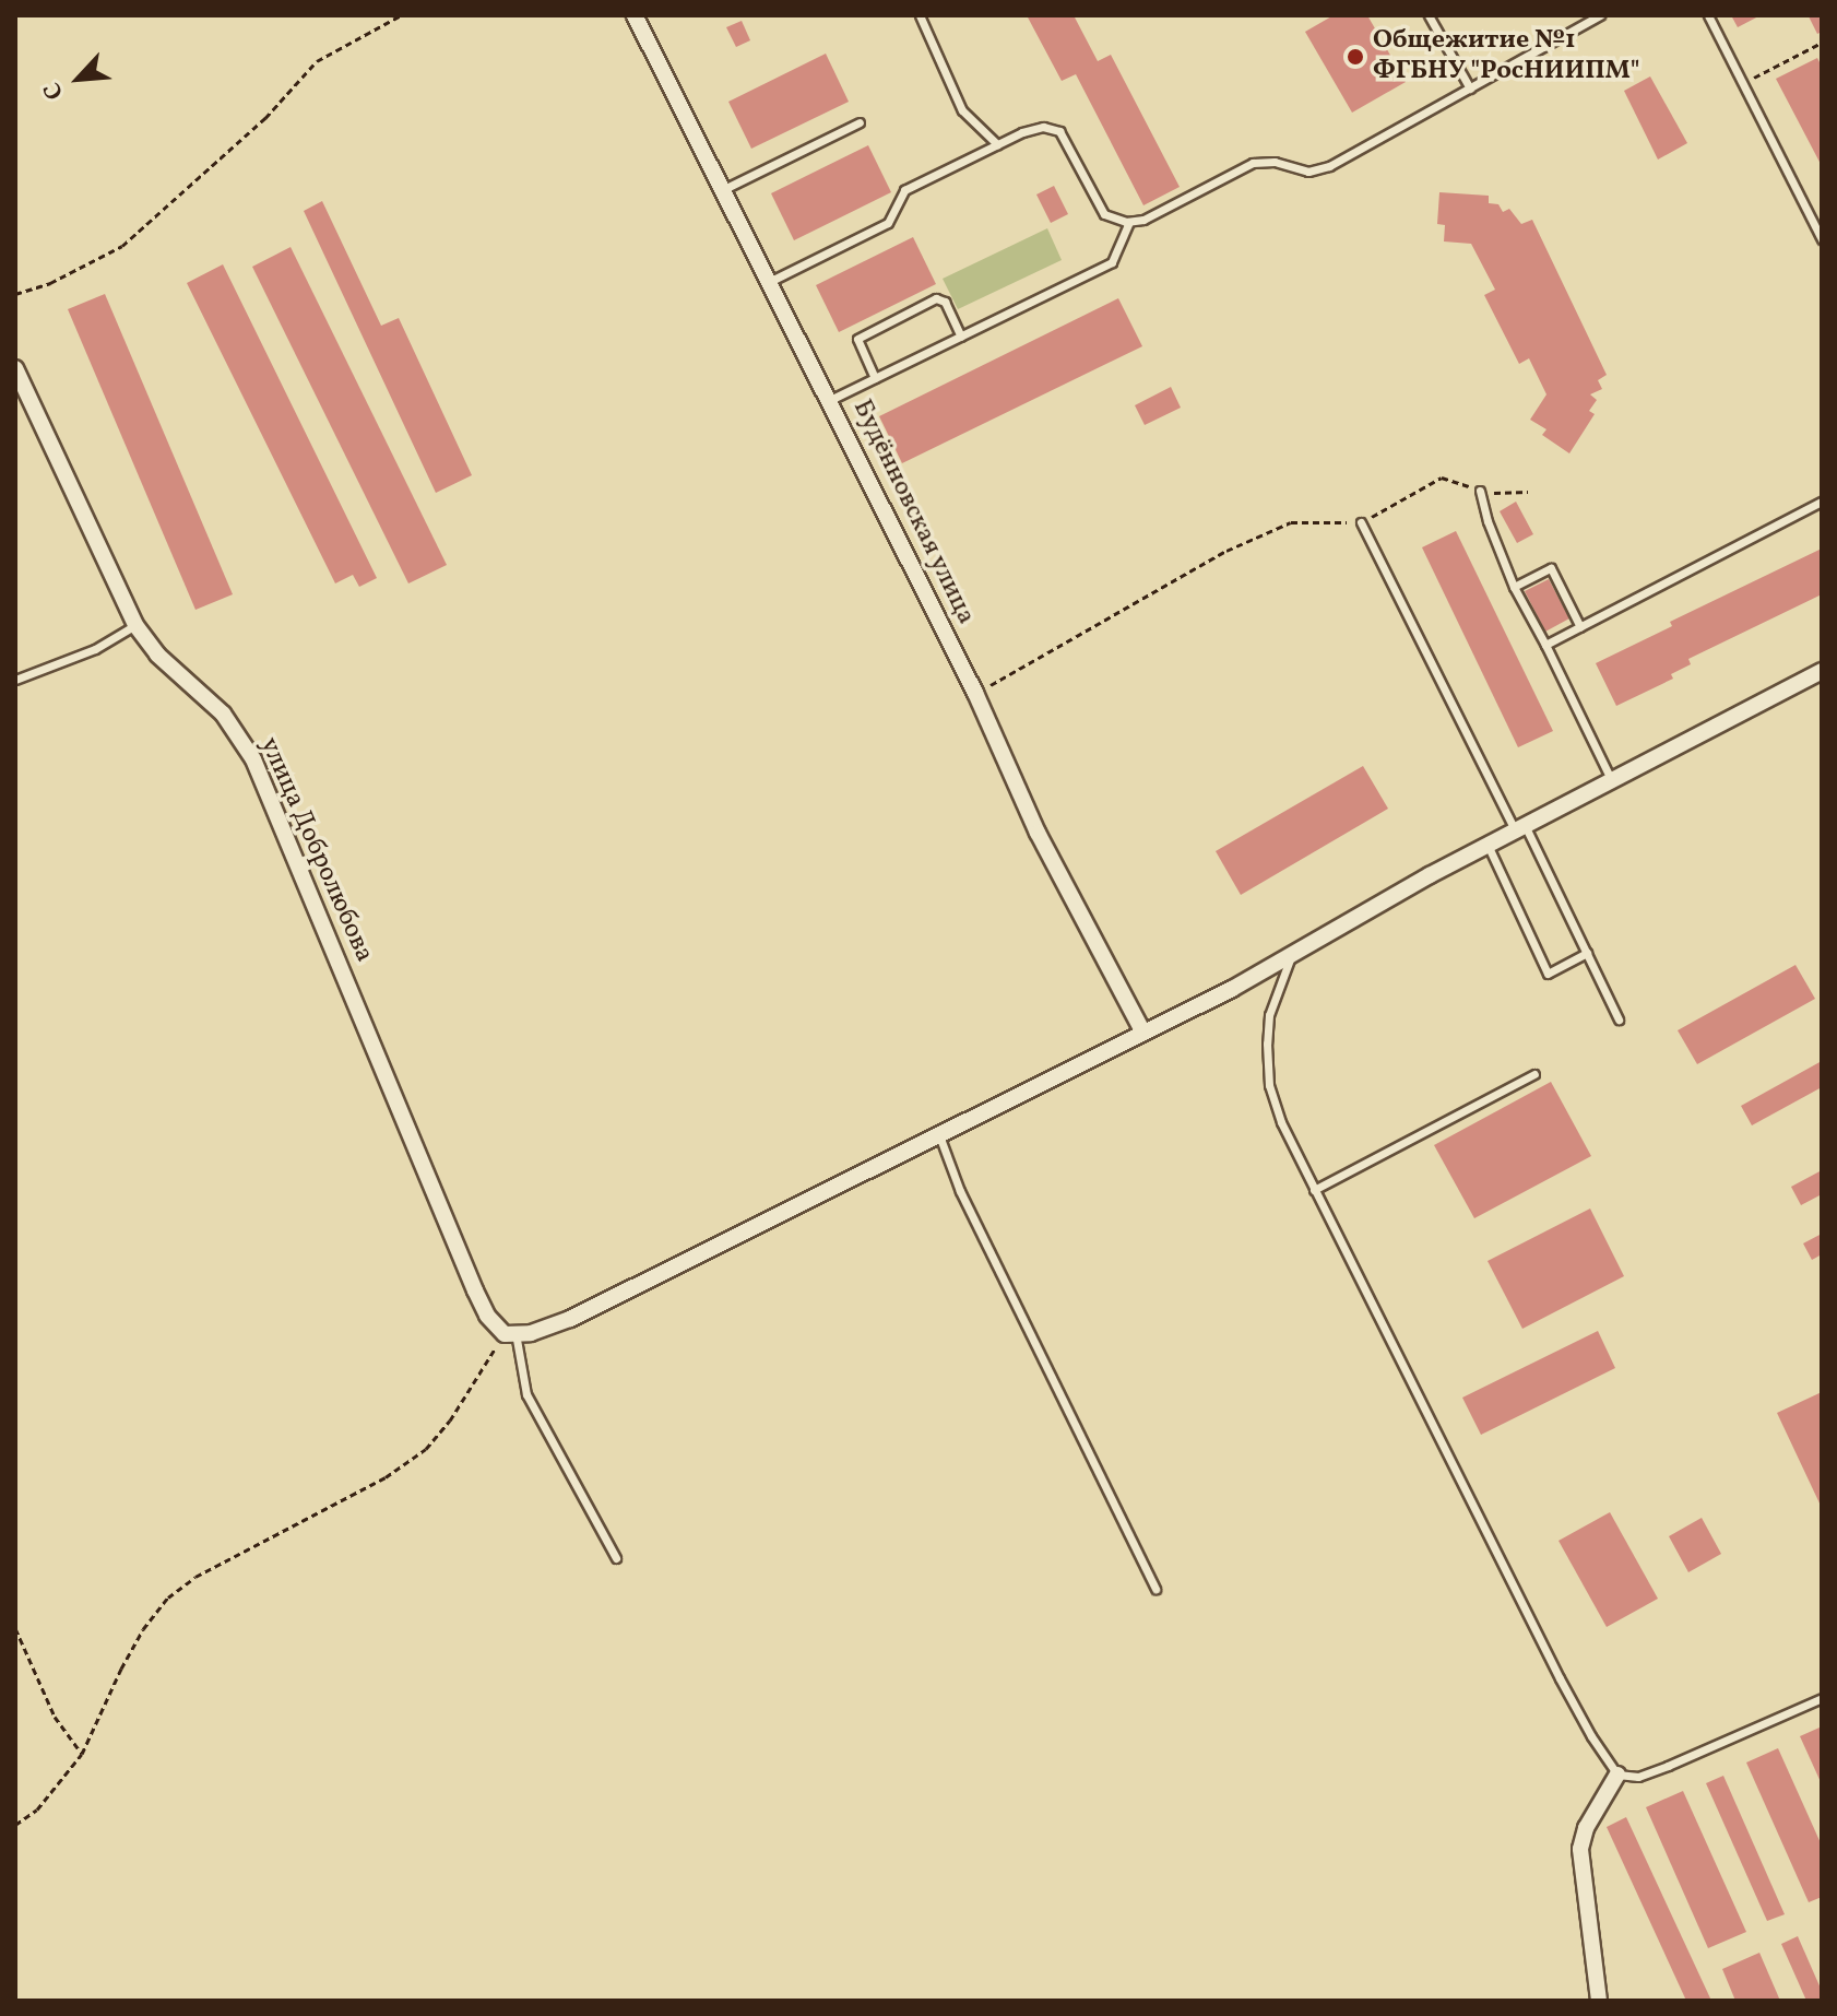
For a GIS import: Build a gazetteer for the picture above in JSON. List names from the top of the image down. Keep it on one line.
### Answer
{"streets":{"street":["Будённовская улица","улица Добролюбова"]},"places":["Общежитие №1 ФГБНУ \"РосНИИПМ\""],"north":"bottom left"}
